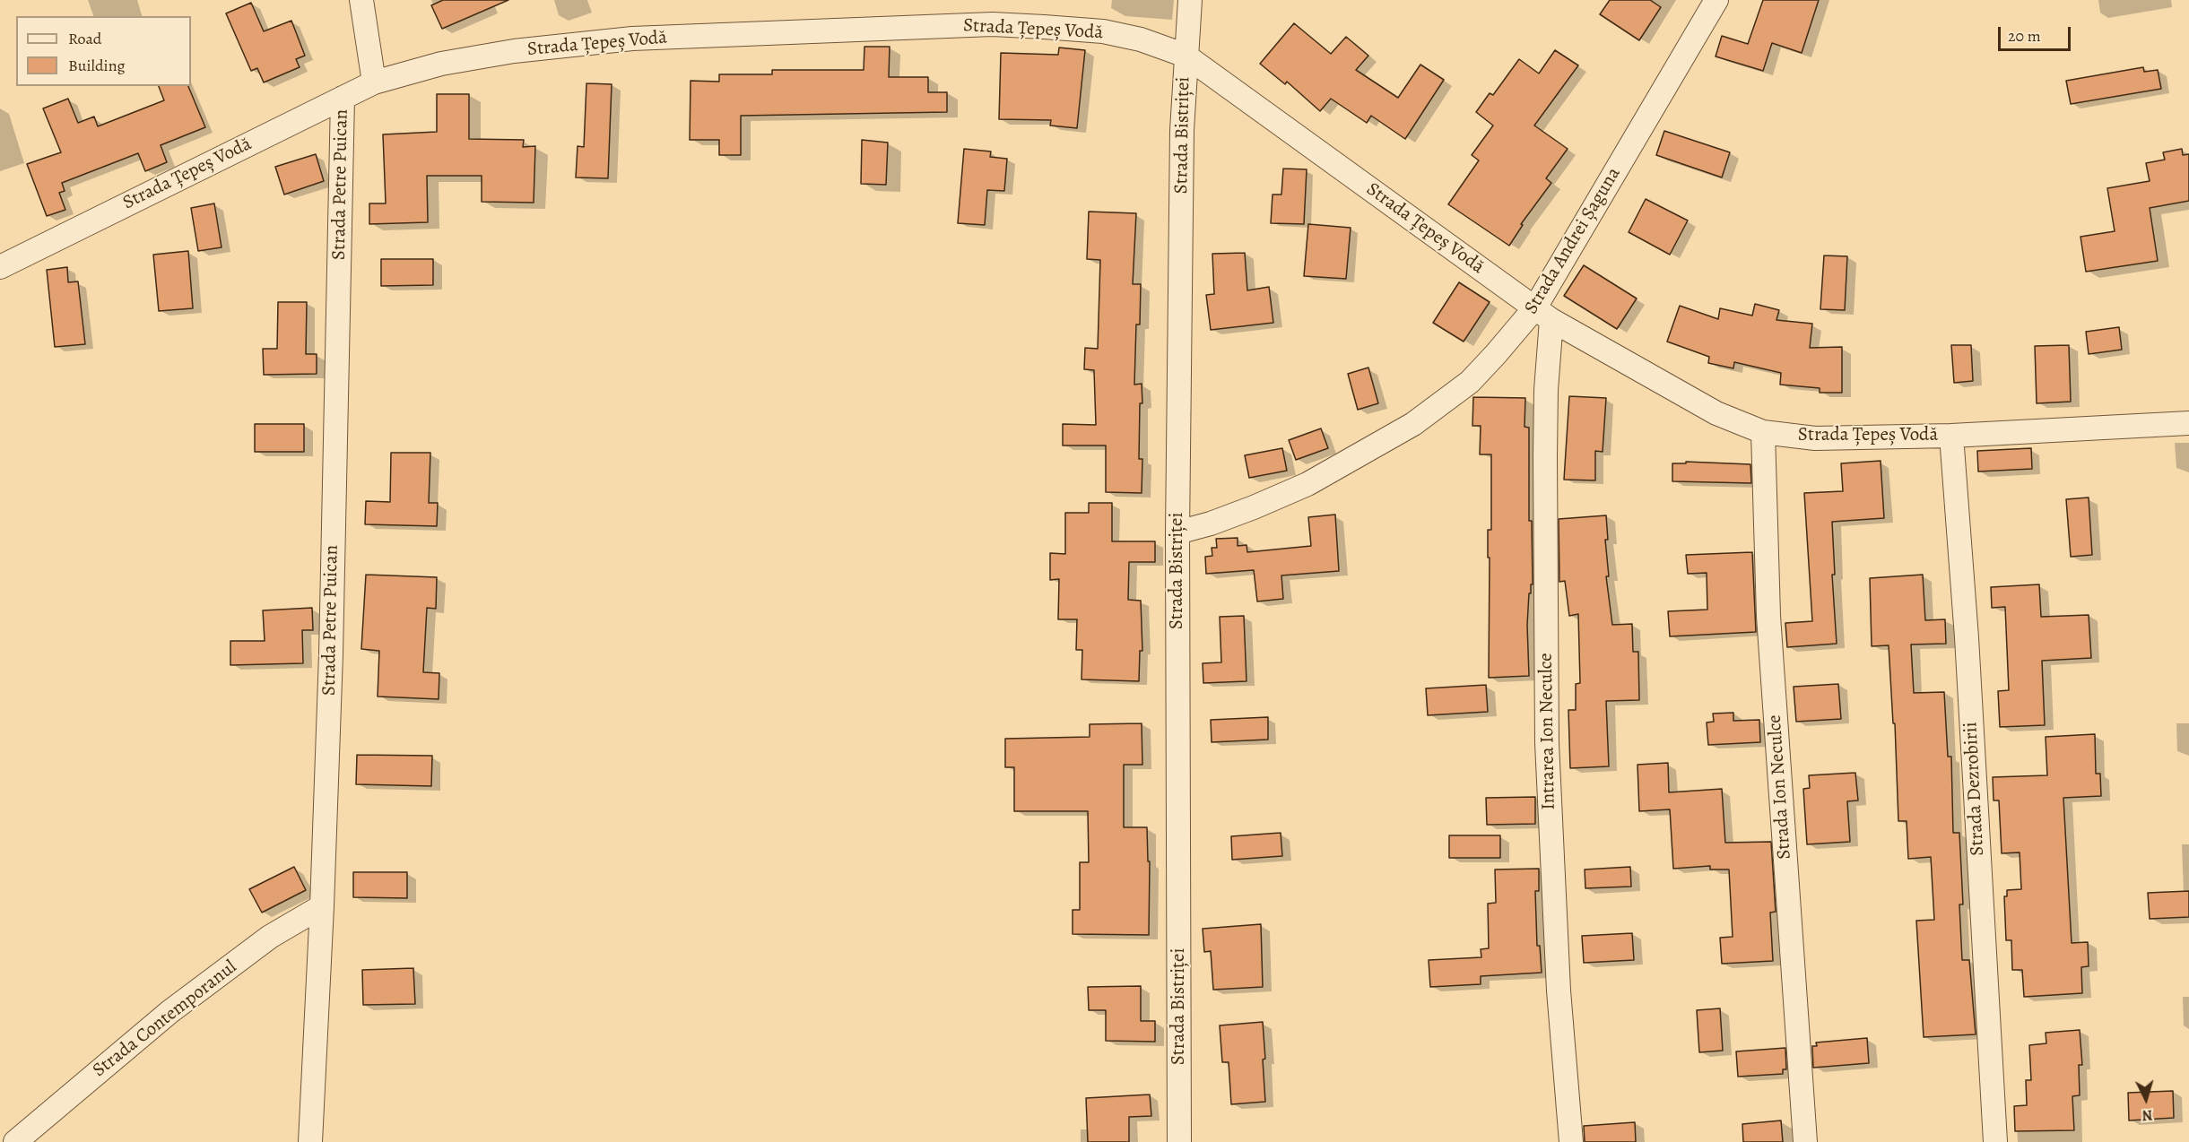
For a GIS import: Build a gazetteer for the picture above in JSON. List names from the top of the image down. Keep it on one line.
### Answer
{"streets":{"street":["Strada Țepeș Vodă","Strada Bistriței","Strada Petre Puican","Strada Andrei Șaguna","Intrarea Ion Neculce","Strada Ion Neculce","Strada Dezrobirii","Strada Contemporanul"]},"crossings":[["Strada Țepeș Vodă","Strada Bistriței"],["Strada Țepeș Vodă","Strada Petre Puican"],["Strada Țepeș Vodă","Strada Andrei Șaguna"],["Strada Țepeș Vodă","Intrarea Ion Neculce"],["Strada Țepeș Vodă","Strada Ion Neculce"],["Strada Țepeș Vodă","Strada Dezrobirii"],["Strada Bistriței","Strada Andrei Șaguna"],["Strada Petre Puican","Strada Contemporanul"],["Strada Andrei Șaguna","Intrarea Ion Neculce"]],"legend":["Road","Building"],"scale_bar":"20 m","north":"bottom"}
